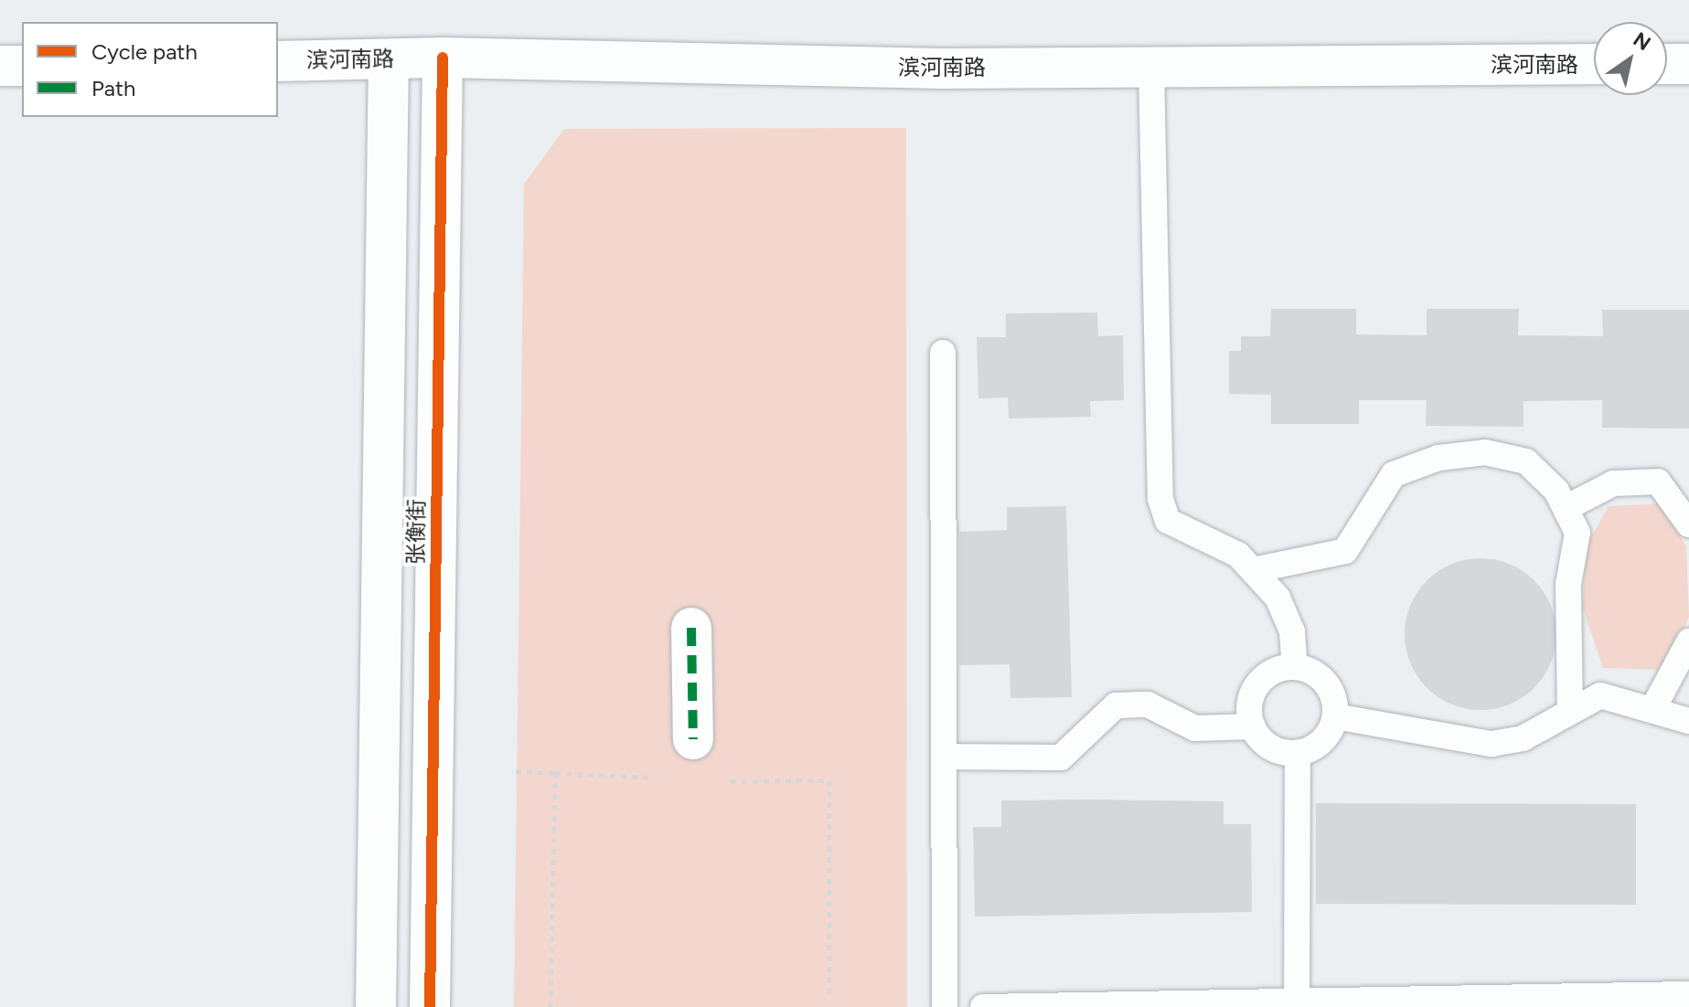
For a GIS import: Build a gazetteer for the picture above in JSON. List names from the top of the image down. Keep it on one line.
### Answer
{"streets":{"main road":["滨河南路","张衡街"]},"crossings":[["滨河南路","张衡街"]],"legend":["Cycle path","Path"],"north":"top right"}
